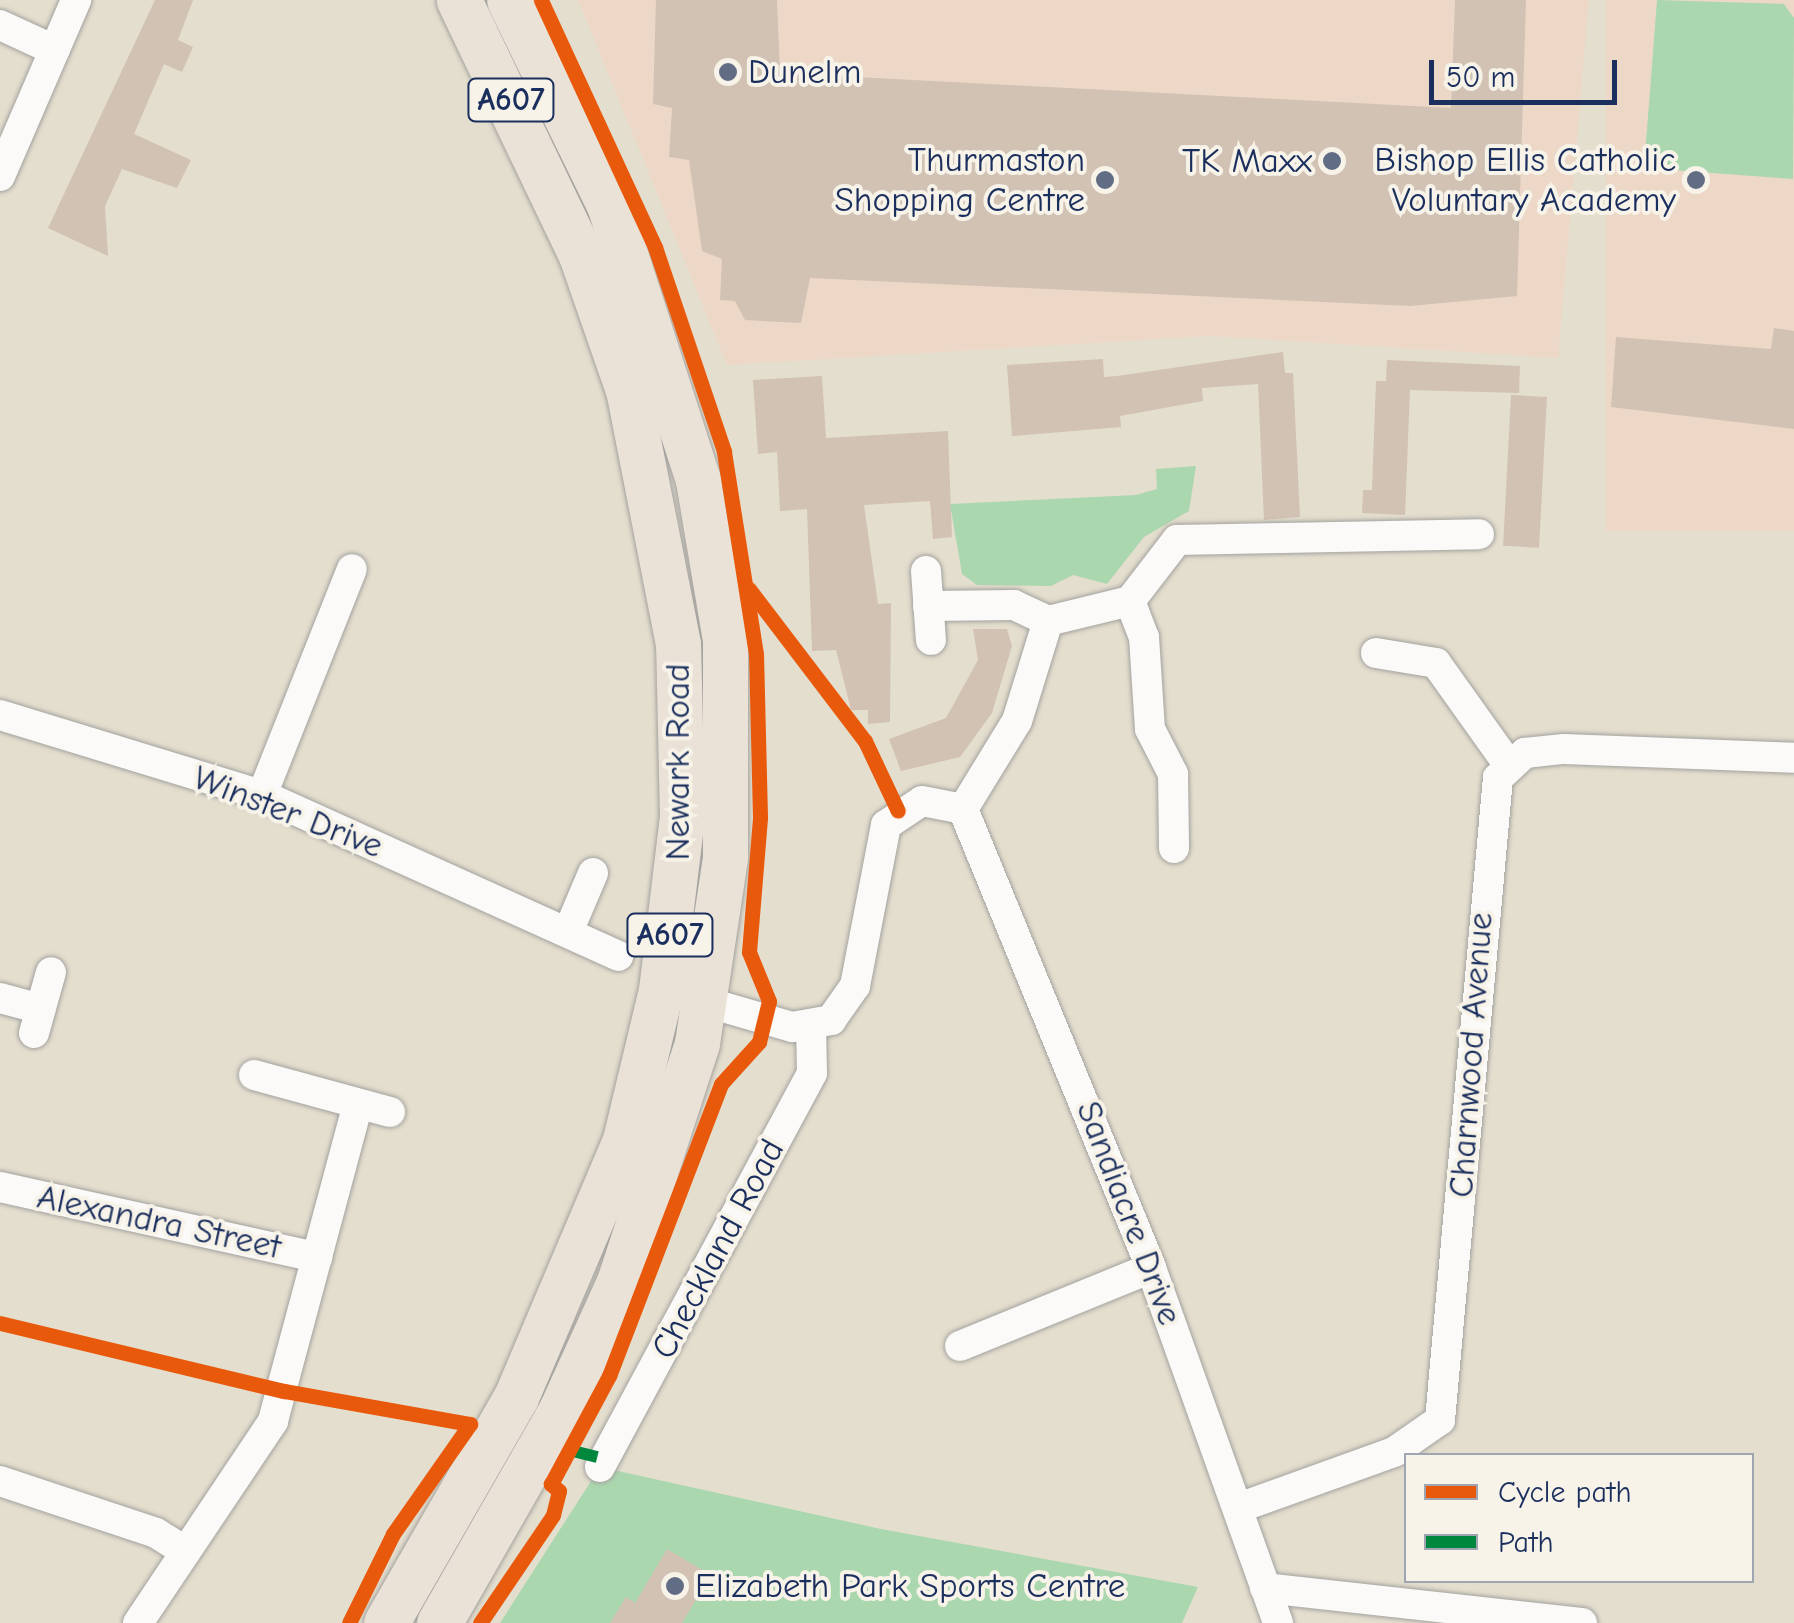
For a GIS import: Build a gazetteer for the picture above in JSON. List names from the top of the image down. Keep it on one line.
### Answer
{"streets":{"highway":["A607","Newark Road"],"street":["Winster Drive","Charnwood Avenue","Sandiacre Drive","Alexandra Street","Checkland Road"]},"crossings":[["Charnwood Avenue","Sandiacre Drive"]],"places":["Dunelm","TK Maxx","Thurmaston Shopping Centre","Bishop Ellis Catholic Voluntary Academy","Elizabeth Park Sports Centre"],"legend":["Cycle path","Path"],"scale_bar":"50 m"}
